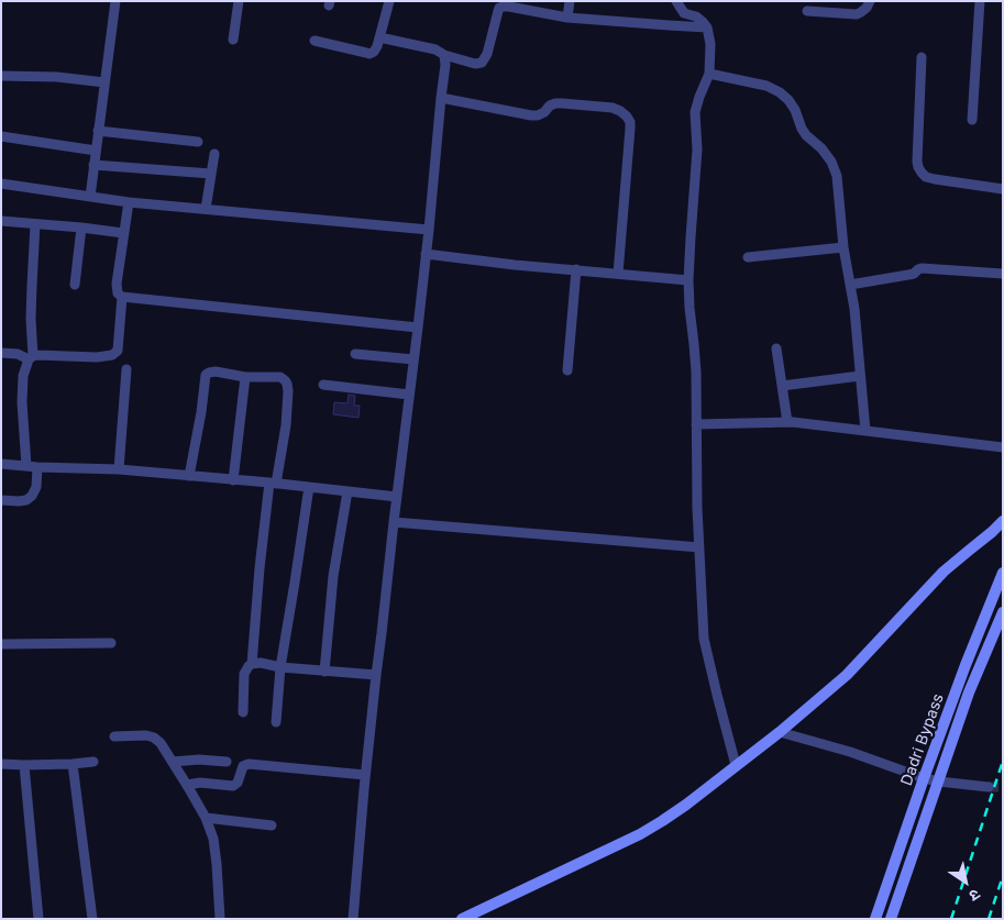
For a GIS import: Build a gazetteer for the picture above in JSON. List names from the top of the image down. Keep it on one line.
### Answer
{"streets":{"main road":["Dadri Bypass"]},"north":"bottom right"}
